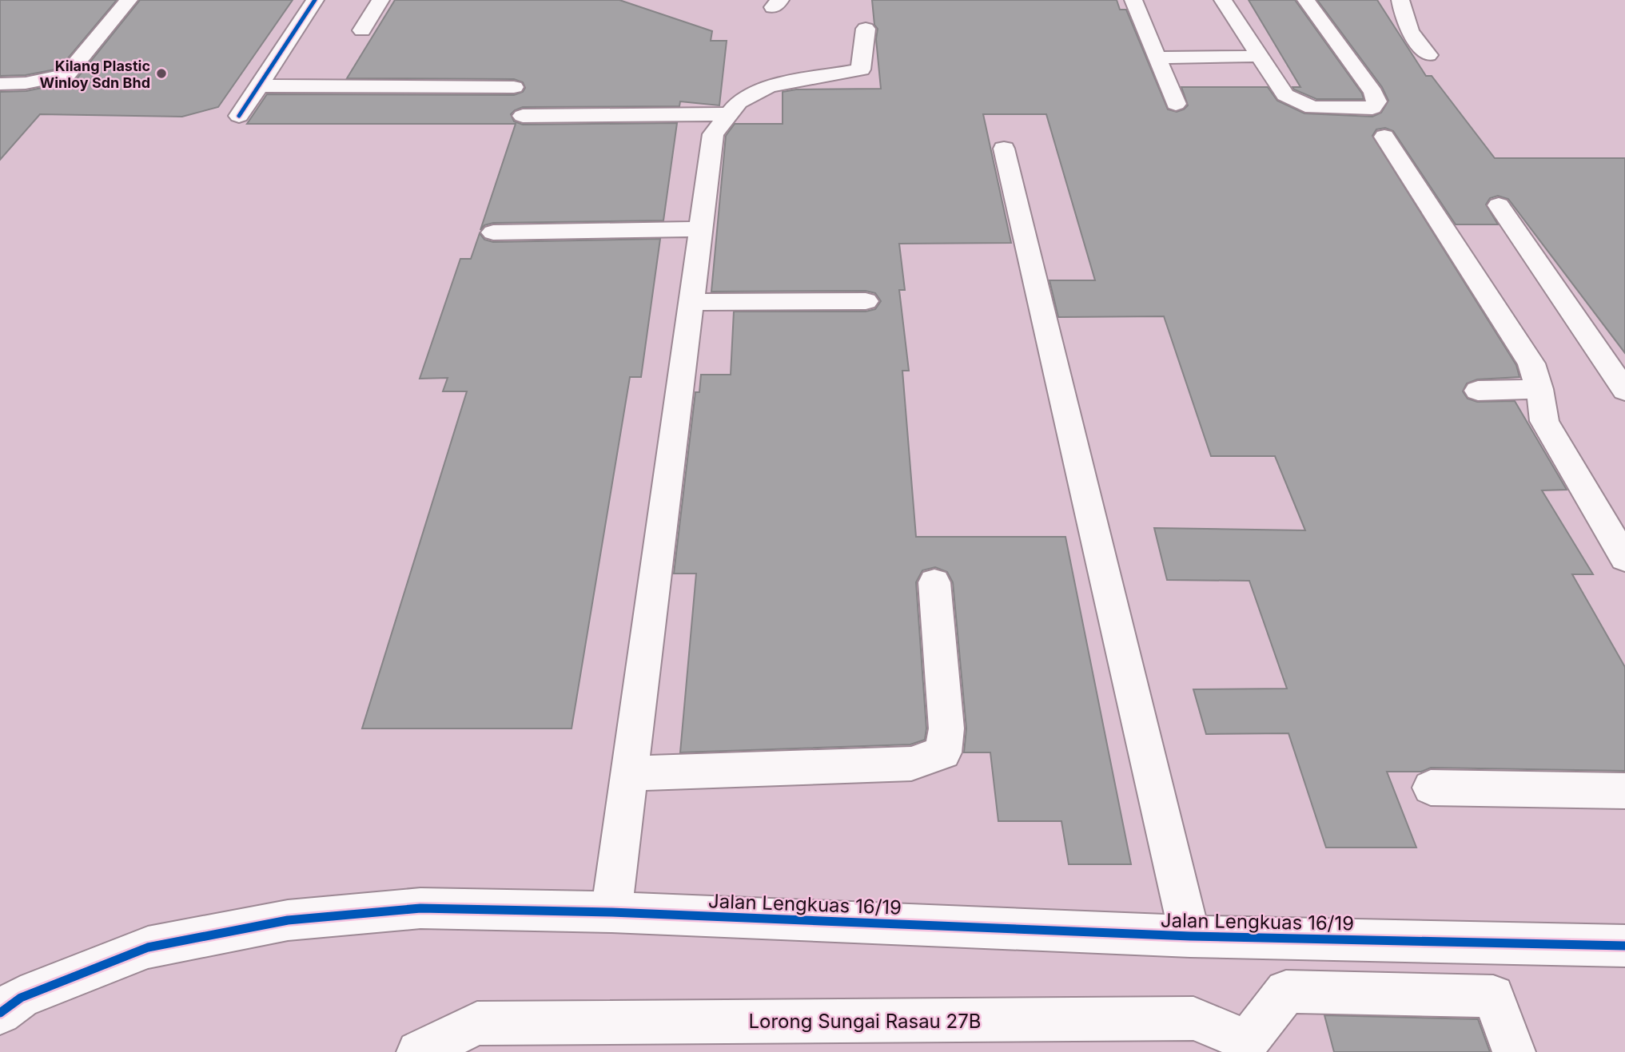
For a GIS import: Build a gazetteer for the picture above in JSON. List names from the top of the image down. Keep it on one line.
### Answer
{"streets":{"street":["Jalan Lengkuas 16/19","Lorong Sungai Rasau 27B"]},"places":["Kilang Plastic Winloy Sdn Bhd"]}
